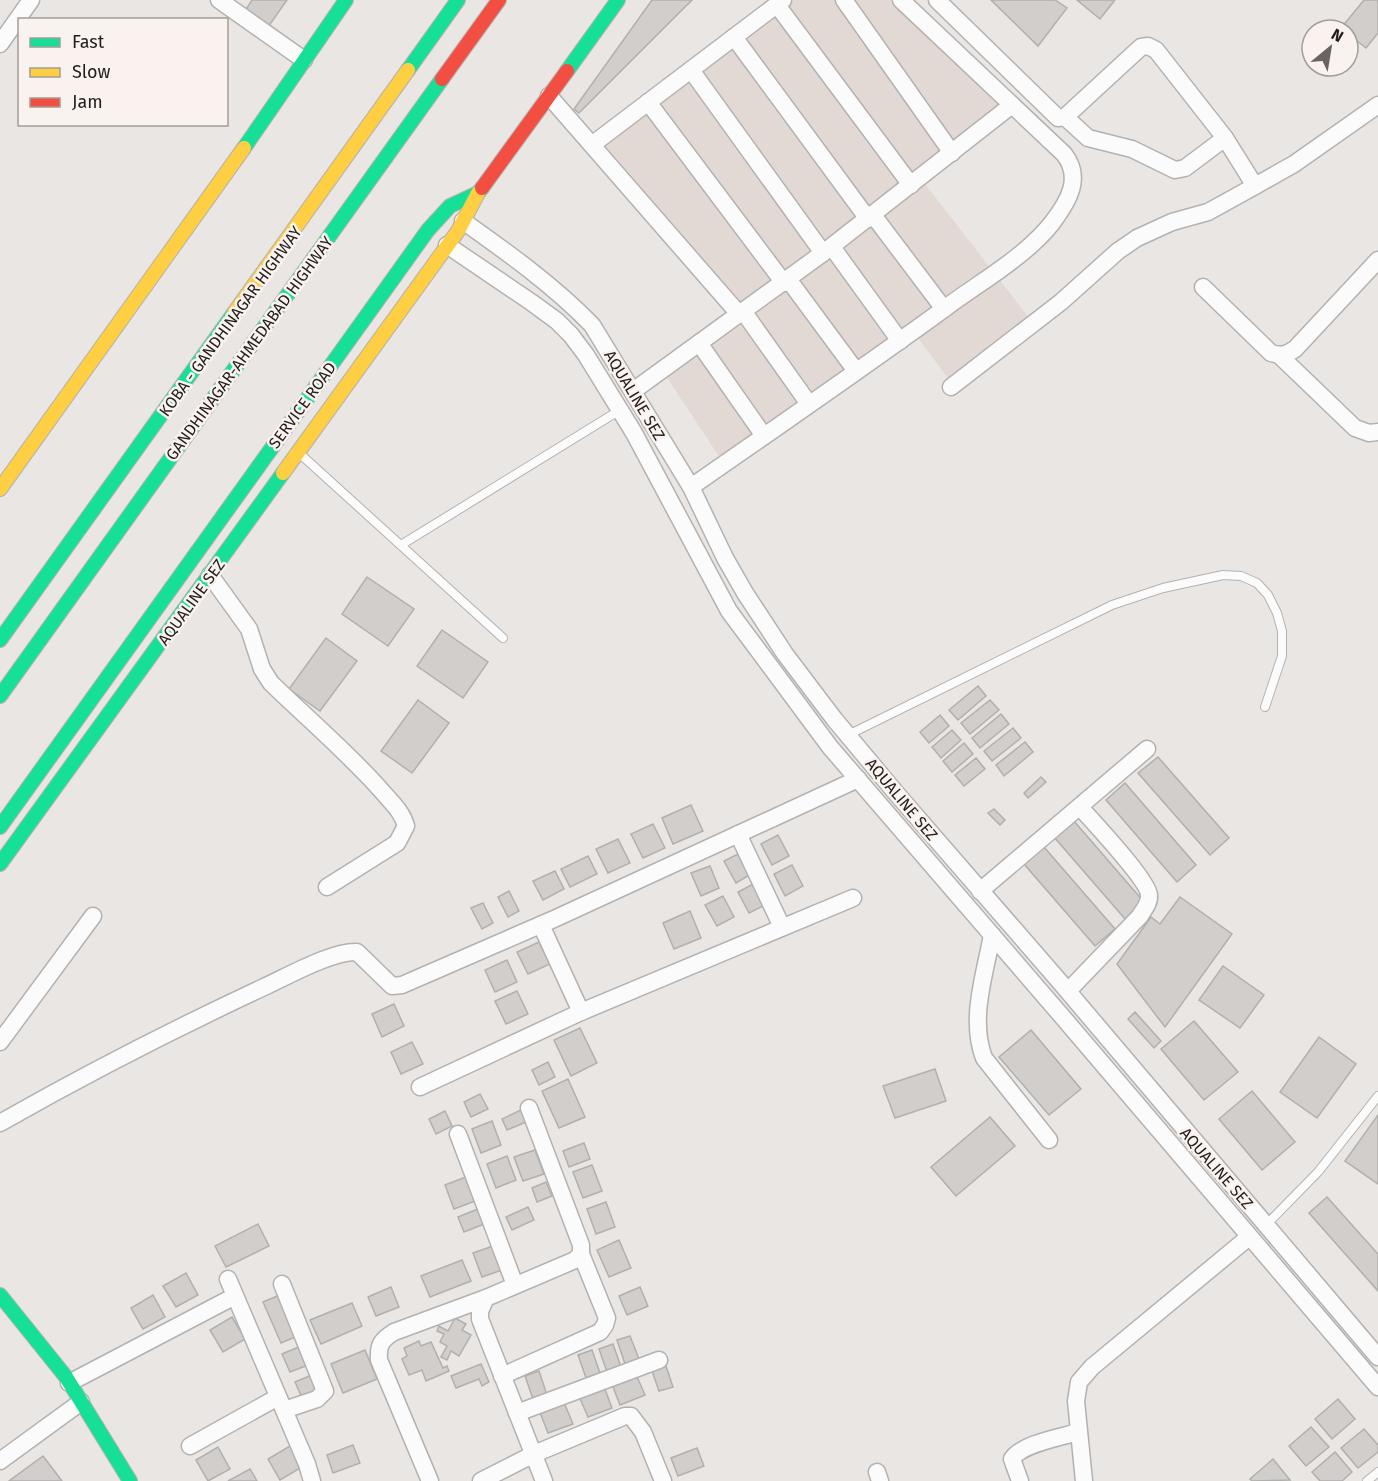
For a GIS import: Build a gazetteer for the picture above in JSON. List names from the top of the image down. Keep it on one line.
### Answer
{"streets":{"street":["KOBA - GANDHINAGAR HIGHWAY","GANDHINAGAR-AHMEDABAD HIGHWAY","AQUALINE SEZ","SERVICE ROAD"]},"crossings":[["AQUALINE SEZ","SERVICE ROAD"]],"legend":["Fast","Slow","Jam"],"north":"top right"}
